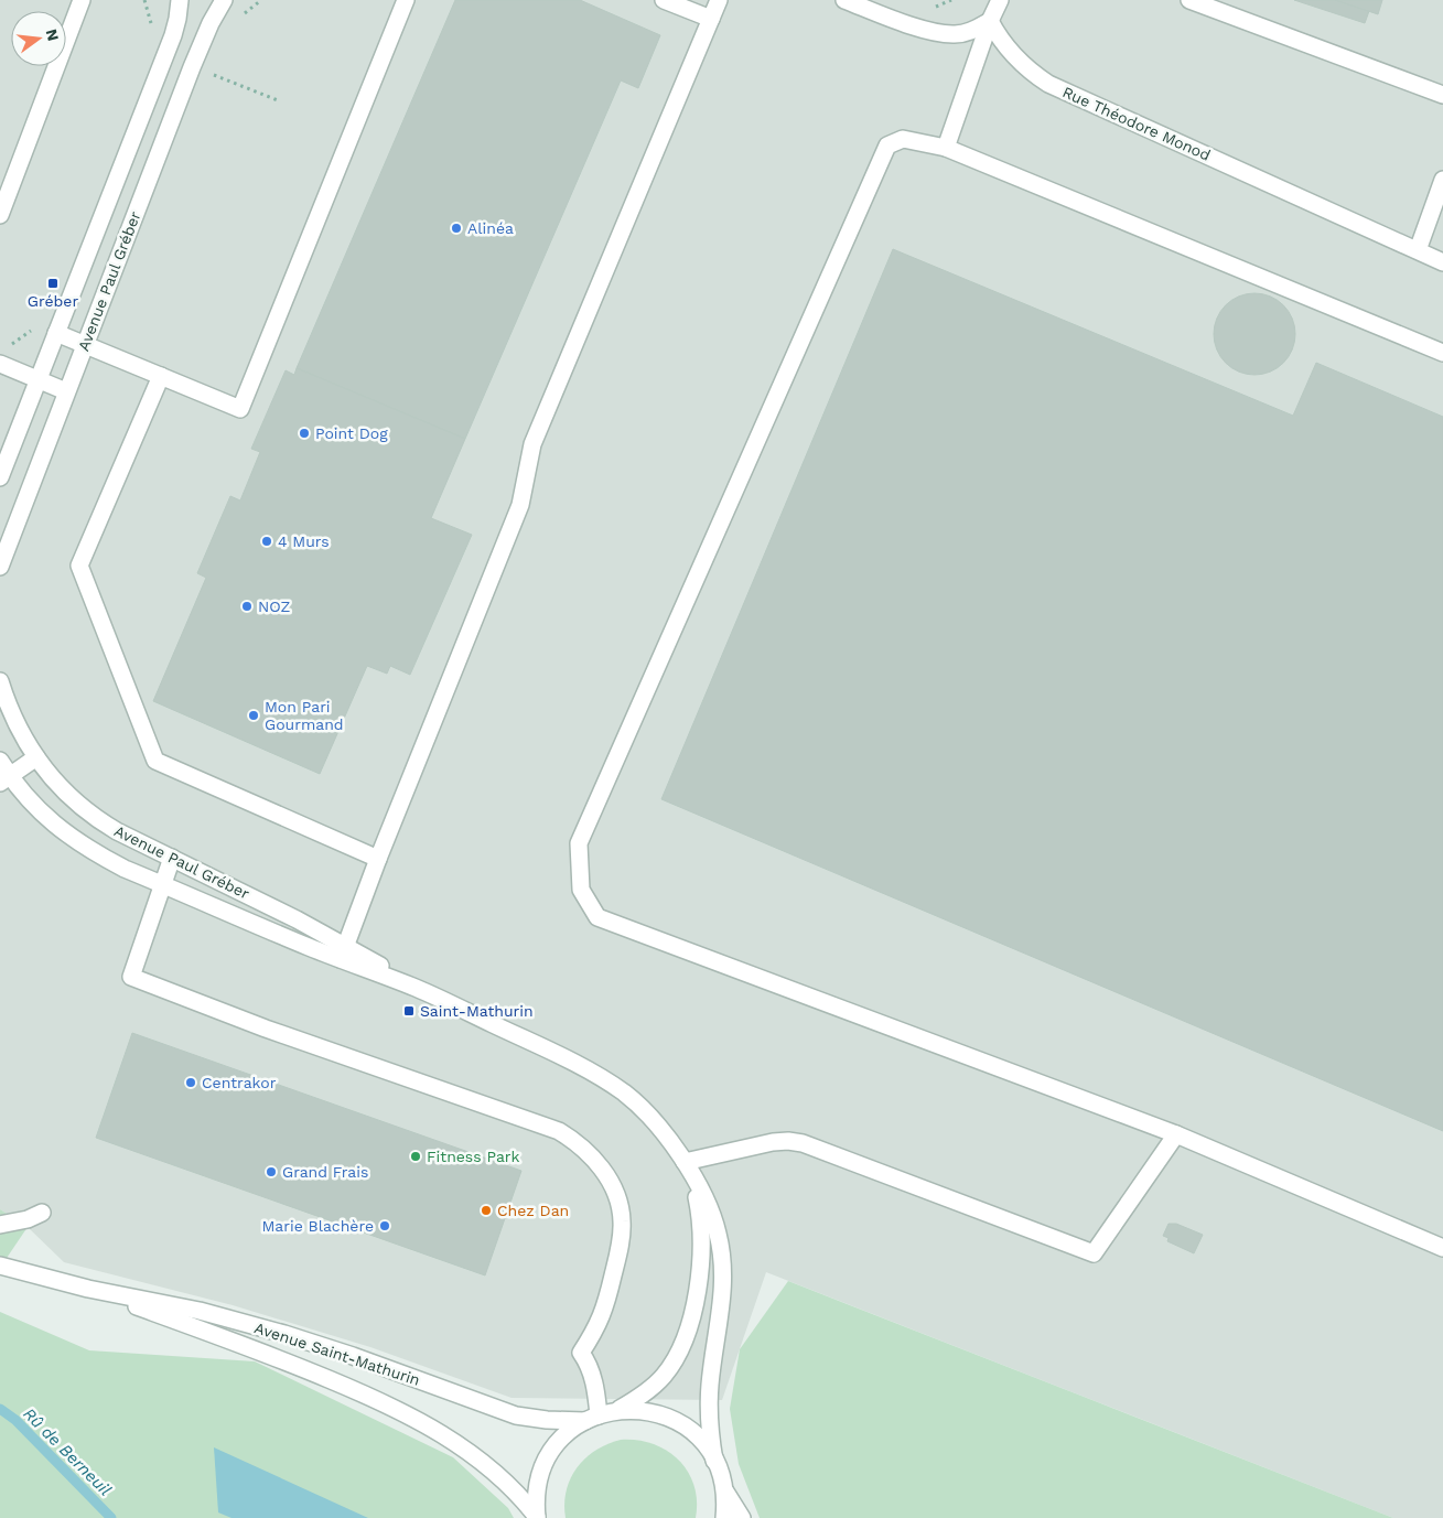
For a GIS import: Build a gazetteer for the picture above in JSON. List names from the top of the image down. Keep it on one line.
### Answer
{"streets":{"street":["Rue Théodore Monod","Avenue Paul Gréber","Avenue Saint-Mathurin"]},"water":["Rû de Berneuil"],"places":{"other":["Alinéa","Point Dog","4 Murs","NOZ","Mon Pari Gourmand","Centrakor","Fitness Park","Grand Frais","Chez Dan","Marie Blachère"],"transit":["Gréber","Saint-Mathurin"]},"north":"right"}
